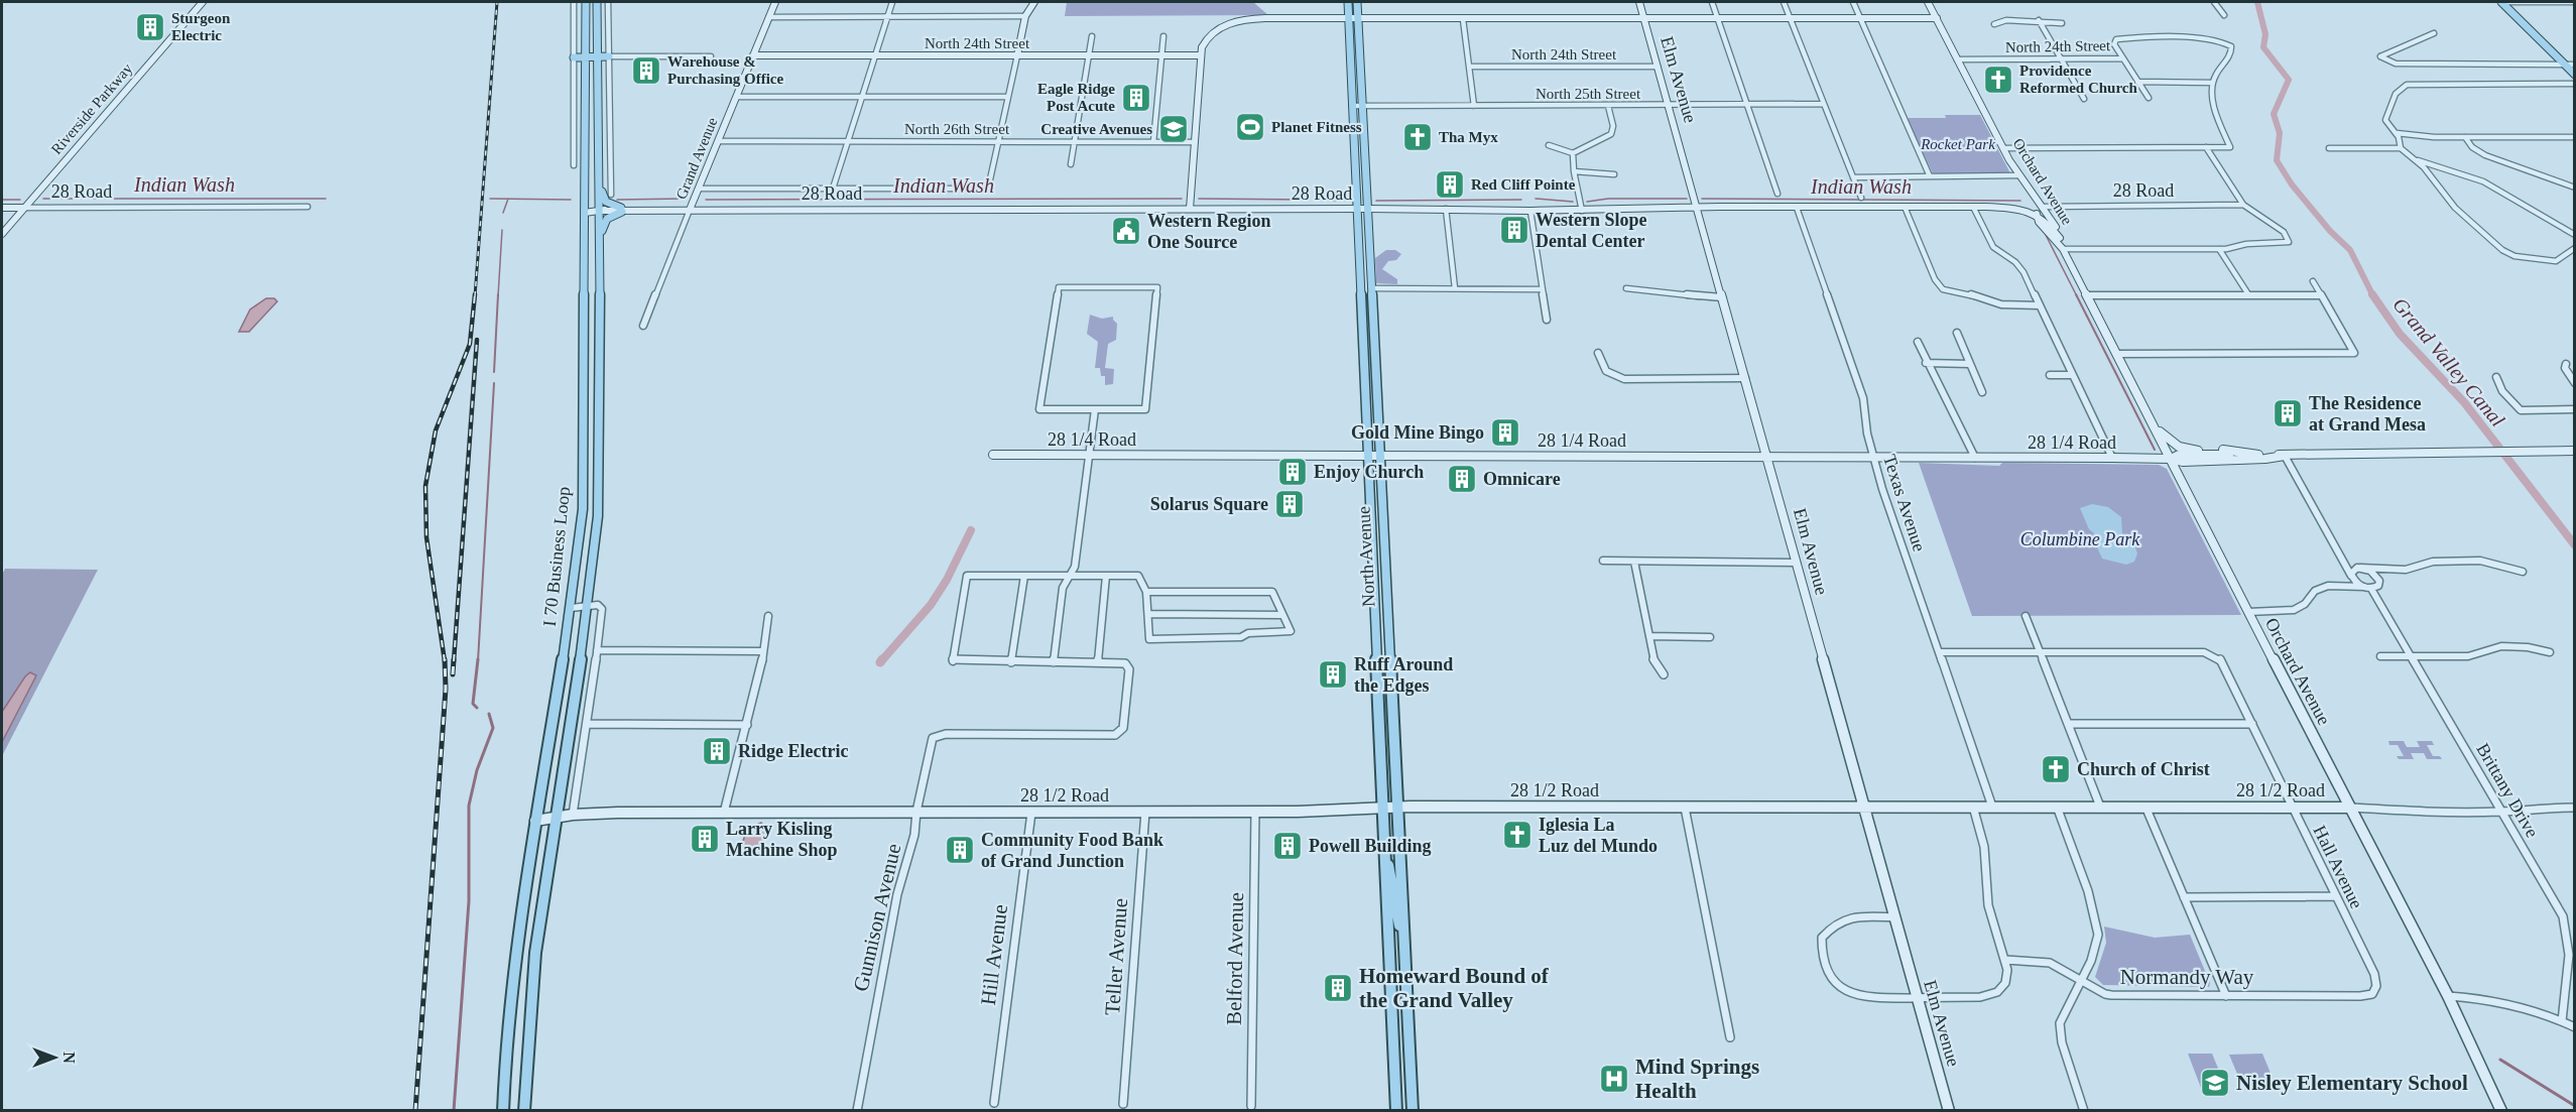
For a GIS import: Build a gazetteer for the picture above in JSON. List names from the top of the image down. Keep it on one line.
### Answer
{"streets":{"main road":["I 70 Business Loop","North Avenue"],"street":["North 24th Street","Elm Avenue","North 25th Street","Riverside Parkway","North 26th Street","Grand Avenue","Orchard Avenue","28 Road","28 1/4 Road","Texas Avenue","28 1/2 Road","Brittany Drive","Hall Avenue","Gunnison Avenue","Hill Avenue","Teller Avenue","Belford Avenue","Normandy Way"]},"crossings":[["North 24th Street","Elm Avenue"],["North 24th Street","Grand Avenue"],["North 24th Street","Orchard Avenue"],["Elm Avenue","North 25th Street"],["Elm Avenue","28 Road"],["Elm Avenue","28 1/4 Road"],["Elm Avenue","28 1/2 Road"],["North 25th Street","North Avenue"],["Riverside Parkway","28 Road"],["North 26th Street","Grand Avenue"],["Grand Avenue","28 Road"],["Orchard Avenue","28 Road"],["Orchard Avenue","28 1/4 Road"],["Orchard Avenue","28 1/2 Road"],["28 Road","Texas Avenue"],["28 Road","I 70 Business Loop"],["28 Road","North Avenue"],["28 1/4 Road","Texas Avenue"],["28 1/4 Road","North Avenue"],["Texas Avenue","28 1/2 Road"],["I 70 Business Loop","28 1/2 Road"],["North Avenue","28 1/2 Road"],["28 1/2 Road","Brittany Drive"],["28 1/2 Road","Hall Avenue"],["28 1/2 Road","Gunnison Avenue"],["28 1/2 Road","Hill Avenue"],["28 1/2 Road","Teller Avenue"],["28 1/2 Road","Belford Avenue"],["Hall Avenue","Normandy Way"]],"water":["Indian Wash","Grand Valley Canal"],"parks":["Rocket Park","Columbine Park"],"places":{"building":["Sturgeon Electric","Warehouse & Purchasing Office","Eagle Ridge Post Acute","Red Cliff Pointe","Western Slope Dental Center","The Residence at Grand Mesa","Gold Mine Bingo","Enjoy Church","Omnicare","Solarus Square","Ruff Around the Edges","Ridge Electric","Larry Kisling Machine Shop","Powell Building","Community Food Bank of Grand Junction","Homeward Bound of the Grand Valley"],"church":["Providence Reformed Church","Tha Myx","Church of Christ","Iglesia La Luz del Mundo"],"sports":["Planet Fitness"],"school or university":["Creative Avenues","Nisley Elementary School"],"public building":["Western Region One Source"],"hospital":["Mind Springs Health"]},"north":"right"}
